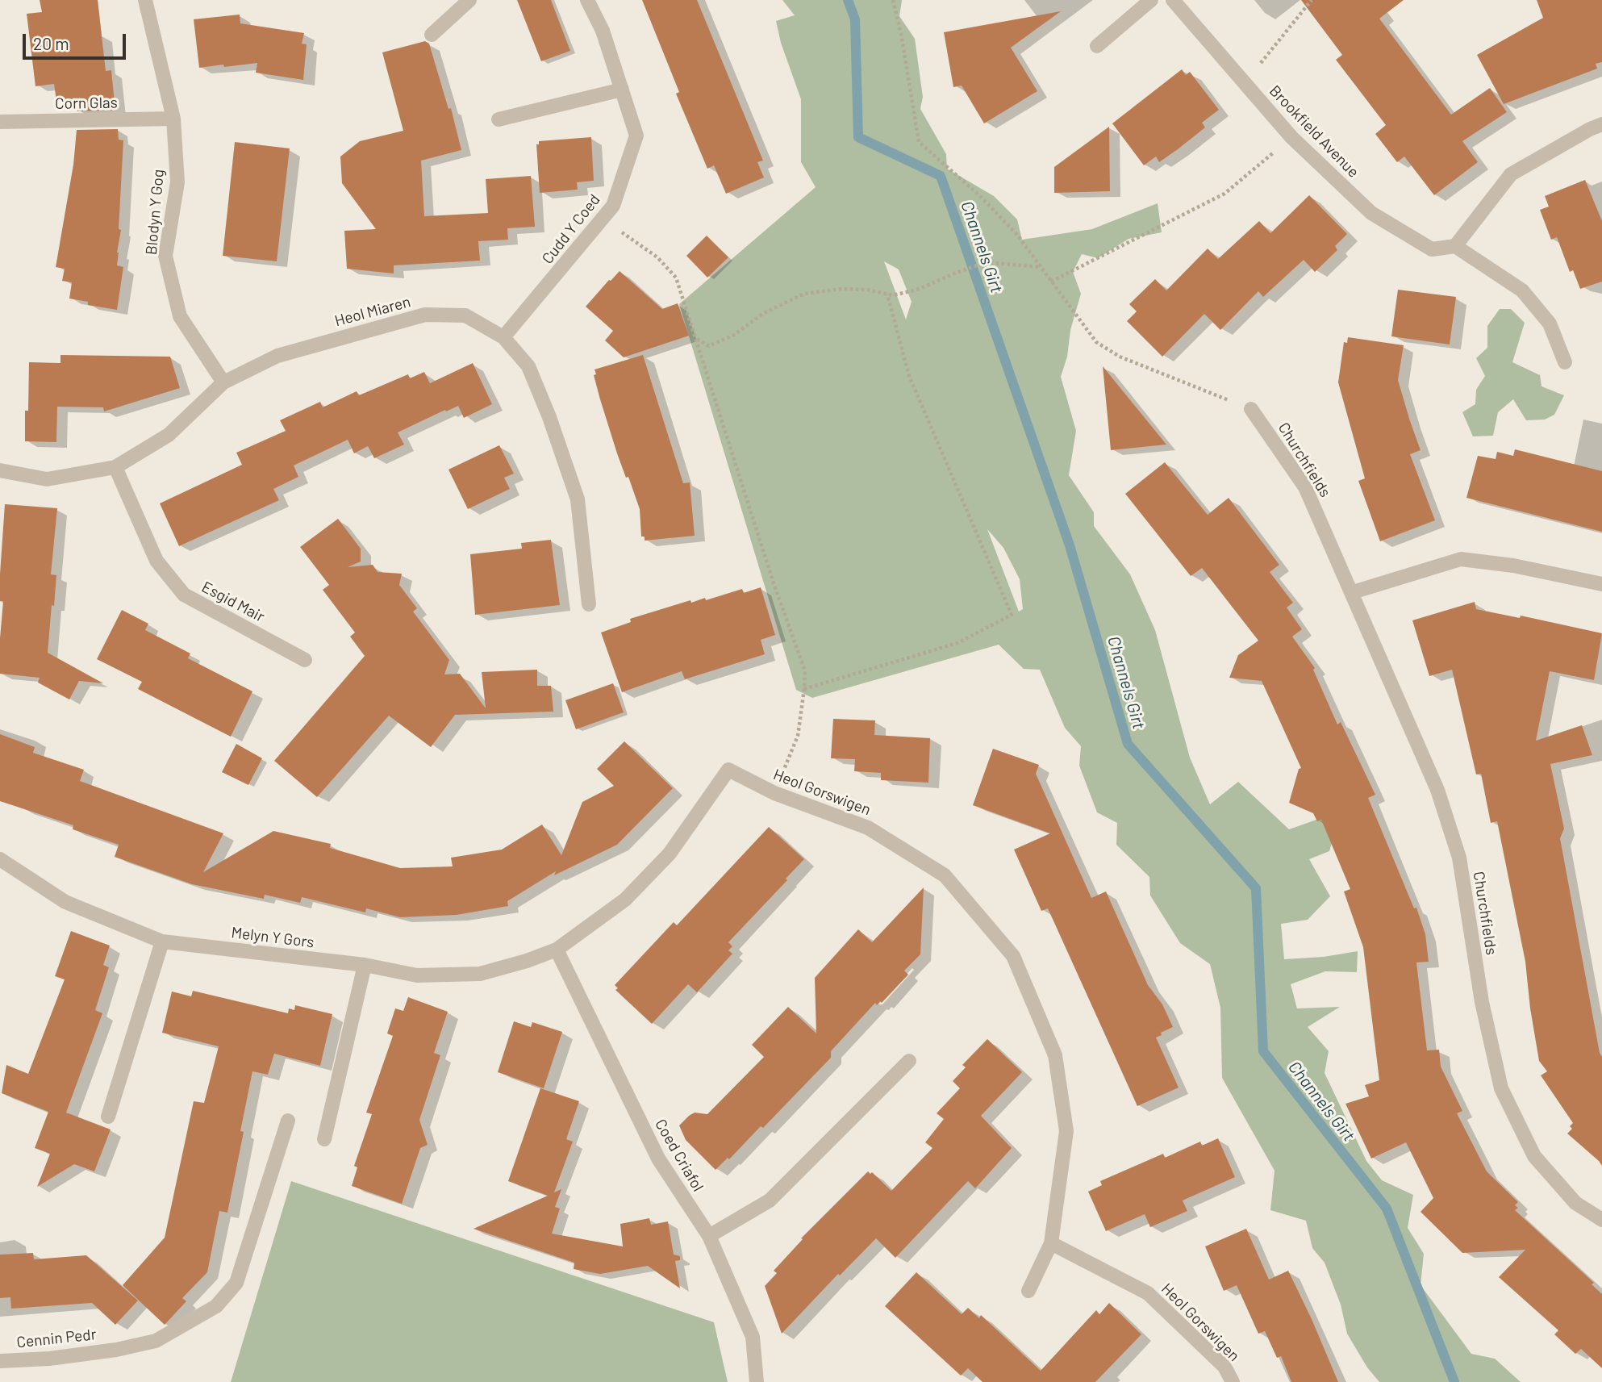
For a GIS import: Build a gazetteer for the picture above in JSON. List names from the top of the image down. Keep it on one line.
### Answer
{"streets":{"street":["Corn Glas","Brookfield Avenue","Blodyn Y Gog","Cudd Y Coed","Heol Miaren","Churchfields","Esgid Mair","Heol Gorswigen","Melyn Y Gors","Coed Criafol","Cennin Pedr"]},"crossings":[["Corn Glas","Blodyn Y Gog"],["Blodyn Y Gog","Heol Miaren"],["Cudd Y Coed","Heol Miaren"],["Heol Miaren","Esgid Mair"],["Heol Gorswigen","Melyn Y Gors"],["Heol Gorswigen","Coed Criafol"],["Melyn Y Gors","Coed Criafol"]],"water":["Channels Girt"],"scale_bar":"20 m"}
